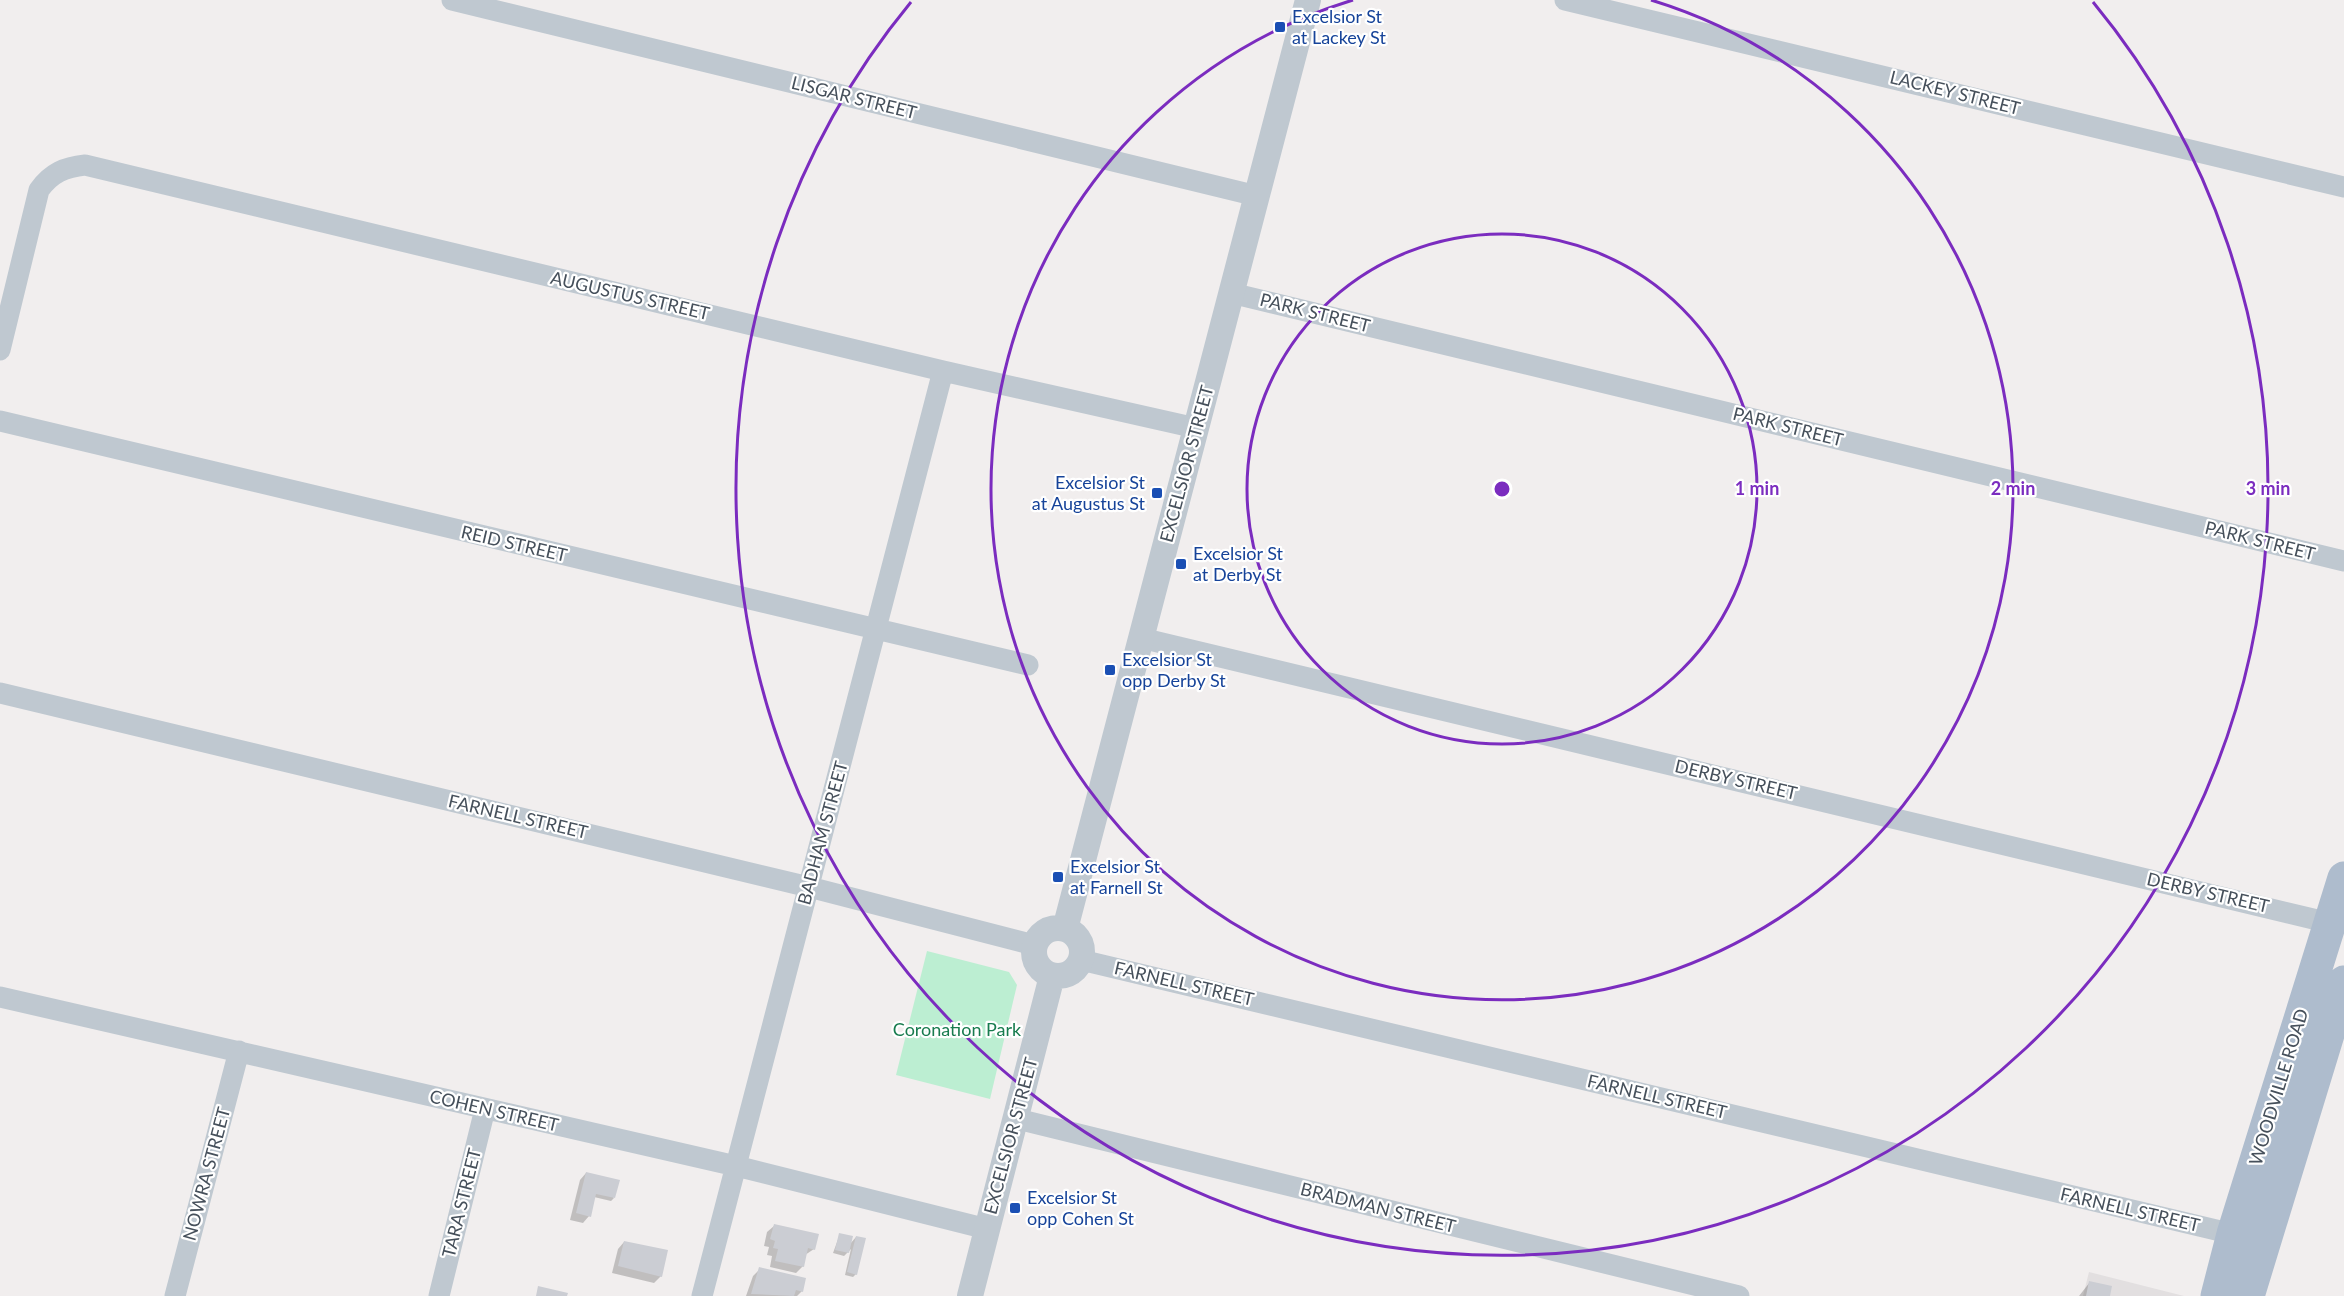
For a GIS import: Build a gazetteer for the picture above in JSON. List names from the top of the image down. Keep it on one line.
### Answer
{"streets":{"main road":["WOODVILLE ROAD"],"street":["LACKEY STREET","LISGAR STREET","AUGUSTUS STREET","PARK STREET","EXCELSIOR STREET","REID STREET","DERBY STREET","FARNELL STREET","BADHAM STREET","COHEN STREET","NOWRA STREET","TARA STREET","BRADMAN STREET"]},"crossings":[["LISGAR STREET","EXCELSIOR STREET"],["AUGUSTUS STREET","EXCELSIOR STREET"],["AUGUSTUS STREET","BADHAM STREET"],["PARK STREET","EXCELSIOR STREET"],["EXCELSIOR STREET","DERBY STREET"],["EXCELSIOR STREET","FARNELL STREET"],["EXCELSIOR STREET","COHEN STREET"],["EXCELSIOR STREET","BRADMAN STREET"],["REID STREET","BADHAM STREET"],["DERBY STREET","WOODVILLE ROAD"],["FARNELL STREET","BADHAM STREET"],["FARNELL STREET","WOODVILLE ROAD"],["BADHAM STREET","COHEN STREET"],["COHEN STREET","NOWRA STREET"],["COHEN STREET","TARA STREET"]],"parks":["Coronation Park"],"places":{"transit":["Excelsior St at Lackey St","Excelsior St at Augustus St","Excelsior St at Derby St","Excelsior St opp Derby St","Excelsior St at Farnell St","Excelsior St opp Cohen St"]},"rings":["1 min","2 min","3 min"]}
